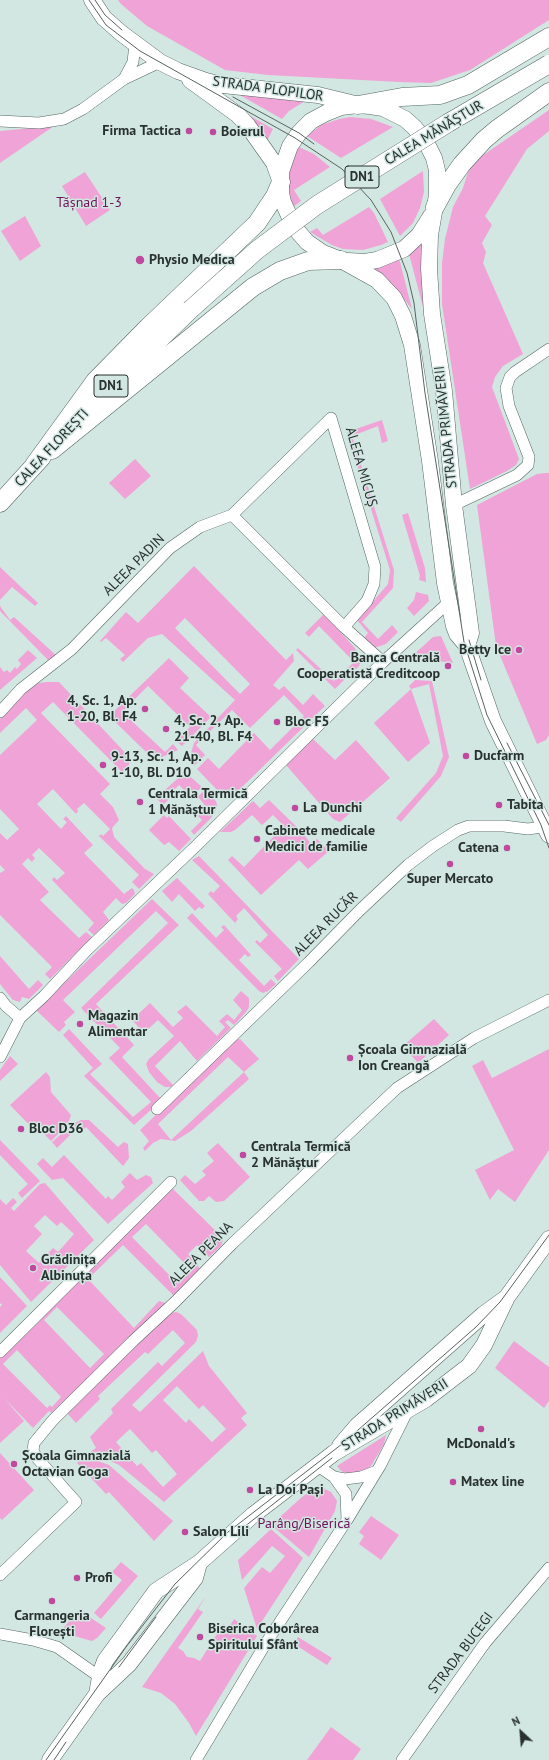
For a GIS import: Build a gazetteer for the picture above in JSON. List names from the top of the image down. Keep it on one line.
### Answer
{"streets":{"main road":["STRADA PLOPILOR","CALEA MĂNĂȘTUR","DN1","STRADA PRIMĂVERII","CALEA FLOREȘTI"],"street":["ALEEA MICUȘ","ALEEA PADIN","ALEEA RUCĂR","ALEEA PEANA","STRADA BUCEGI"]},"crossings":[["STRADA PLOPILOR","STRADA PRIMĂVERII"],["CALEA MĂNĂȘTUR","CALEA FLOREȘTI"],["STRADA PRIMĂVERII","ALEEA RUCĂR"],["ALEEA MICUȘ","ALEEA PADIN"]],"parks":["Tășnad 1-3","Parâng/Biserică"],"places":["Firma Tactica","Boierul","Physio Medica","Betty Ice","Banca Centrală Cooperatistă Creditcoop","4, Sc. 1, Ap. 1-20, Bl. F4","Bloc F5","4, Sc. 2, Ap. 21-40, Bl. F4","Ducfarm","9-13, Sc. 1, Ap. 1-10, Bl. D10","Centrala Termică 1 Mănăștur","Tabita","La Dunchi","Cabinete medicale Medici de familie","Catena","Super Mercato","Magazin Alimentar","Școala Gimnazială Ion Creangă","Bloc D36","Centrala Termică 2 Mănăștur","Grădinița Albinuța","McDonald's","Școala Gimnazială Octavian Goga","Matex line","La Doi Pași","Salon Lili","Profi","Carmangeria Florești","Biserica Coborârea Spiritului Sfânt"],"north":"top left"}
